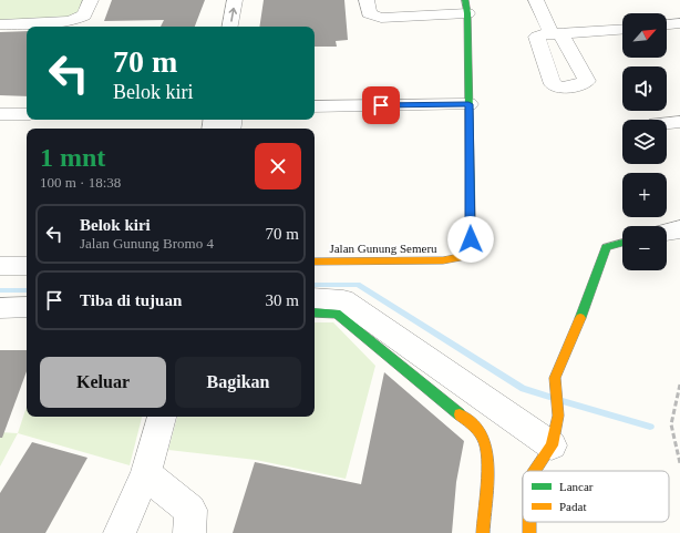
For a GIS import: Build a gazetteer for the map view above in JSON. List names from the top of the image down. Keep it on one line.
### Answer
{"streets":{"street":["Jalan Gunung Semeru"]},"legend":["Lancar","Padat"],"north":"top right","page":{"map_buttons":["+","−"],"turn":["70 m","Belok kiri"],"heading":["1 mnt","100 m · 18:38"],"list":[{"name":"Belok kiri","note":"Jalan Gunung Bromo 4","value":"70 m"},{"name":"Tiba di tujuan","value":"30 m"}],"buttons":["Keluar","Bagikan"]}}
